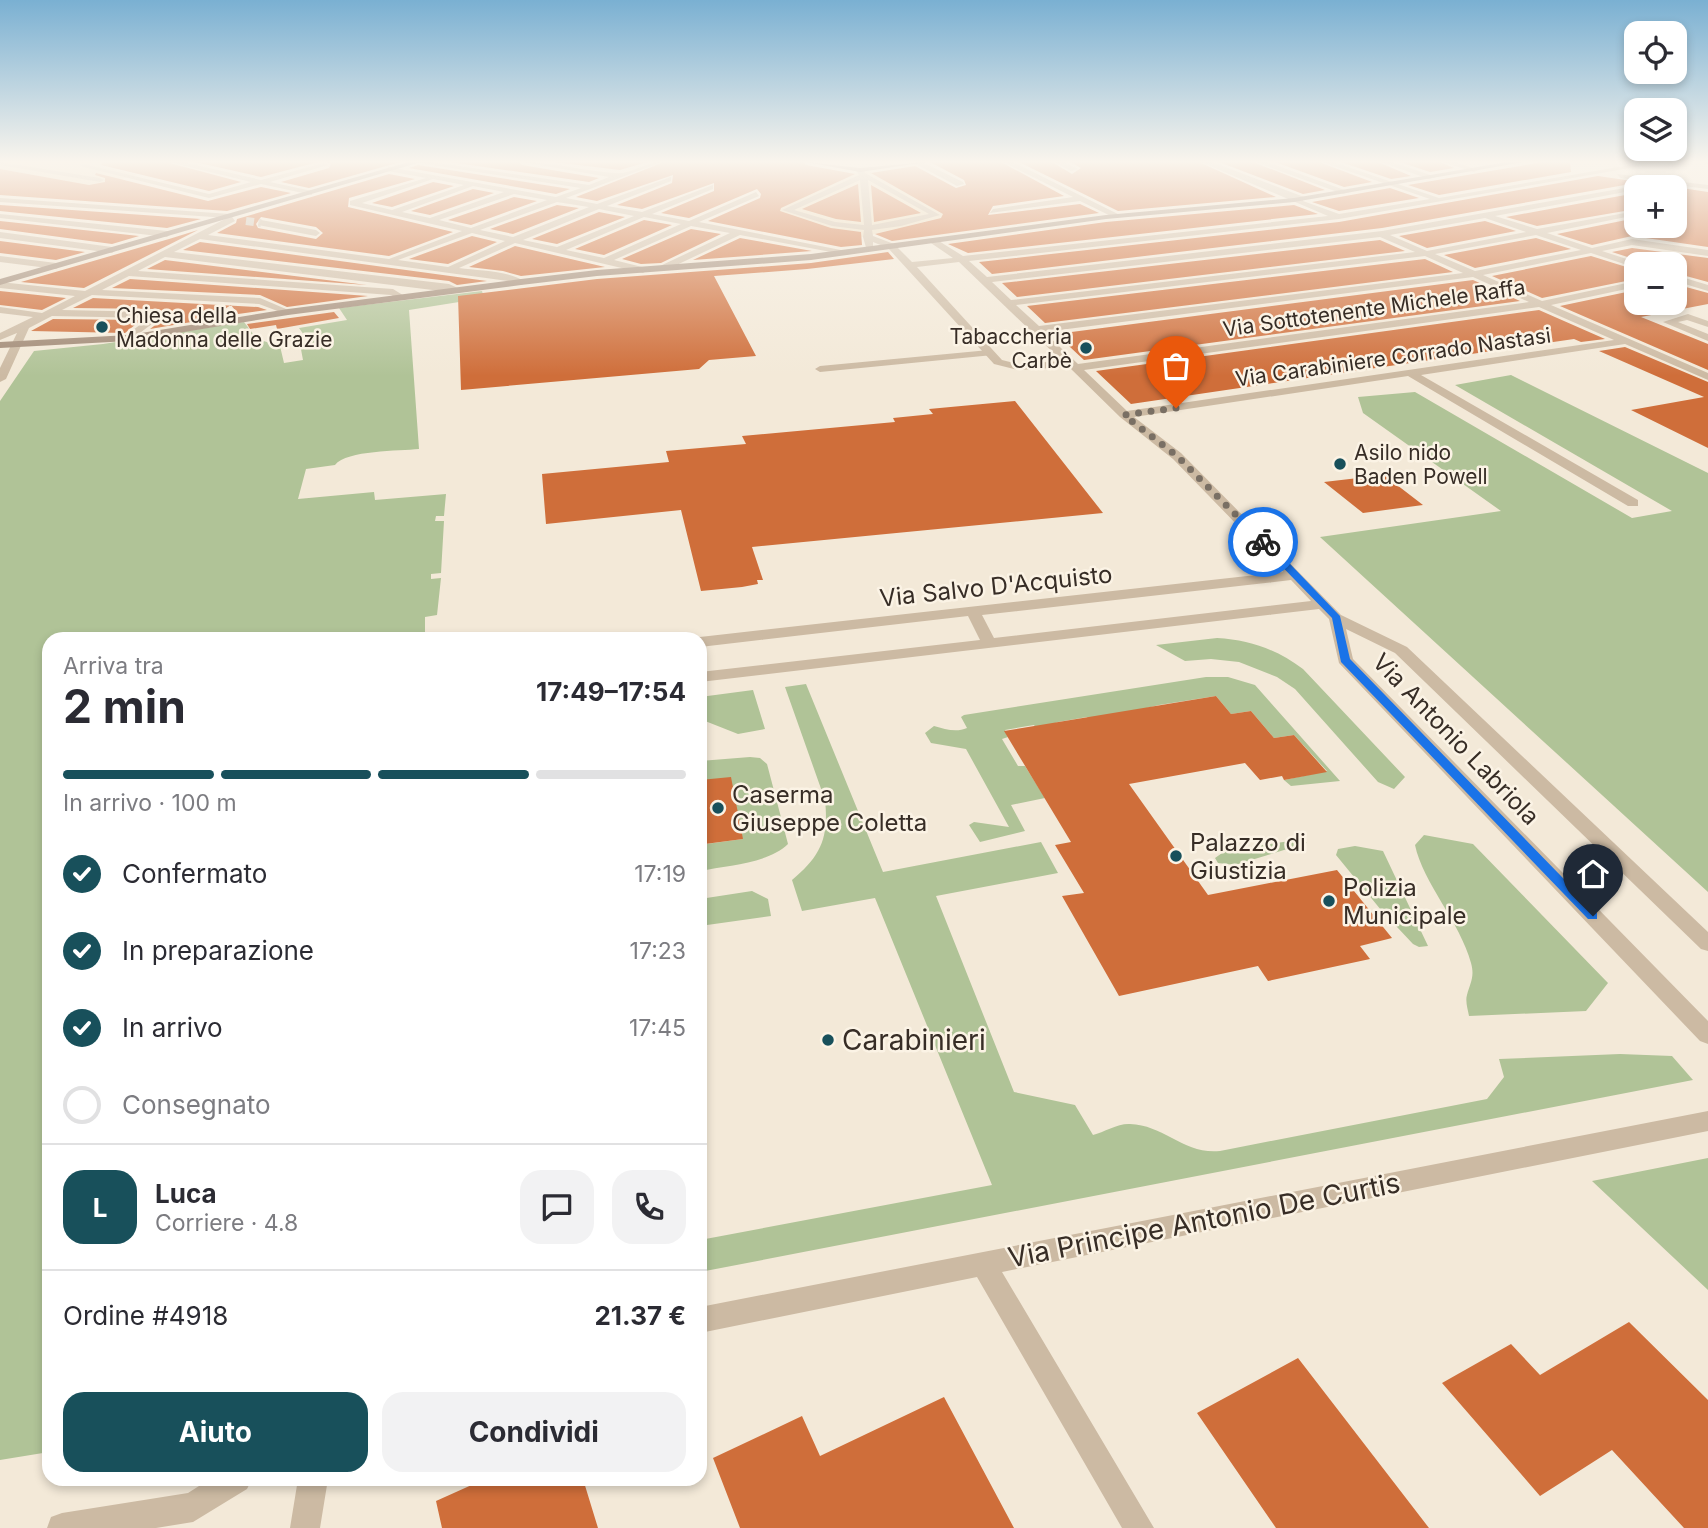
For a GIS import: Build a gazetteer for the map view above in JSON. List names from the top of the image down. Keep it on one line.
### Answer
{"streets":{"street":["Via Sottotenente Michele Raffa","Via Carabiniere Corrado Nastasi","Via Salvo D'Acquisto","Via Antonio Labriola","Via Principe Antonio De Curtis"]},"crossings":[["Via Sottotenente Michele Raffa","Via Antonio Labriola"],["Via Carabiniere Corrado Nastasi","Via Antonio Labriola"],["Via Salvo D'Acquisto","Via Antonio Labriola"]],"places":["Chiesa della Madonna delle Grazie","Tabaccheria Carbè","Asilo nido Baden Powell","Caserma Giuseppe Coletta","Palazzo di Giustizia","Polizia Municipale","Carabinieri"],"page":{"map_buttons":["+","−"],"heading":["2 min","Arriva tra","17:49–17:54"],"panel":["Luca","Corriere · 4.8","Ordine #4918","21.37 €"],"bar":"In arrivo · 100 m","list":[["Confermato","17:19"],["In preparazione","17:23"],["In arrivo","17:45"],"Consegnato"],"round":"L","buttons":["Aiuto","Condividi"]}}
